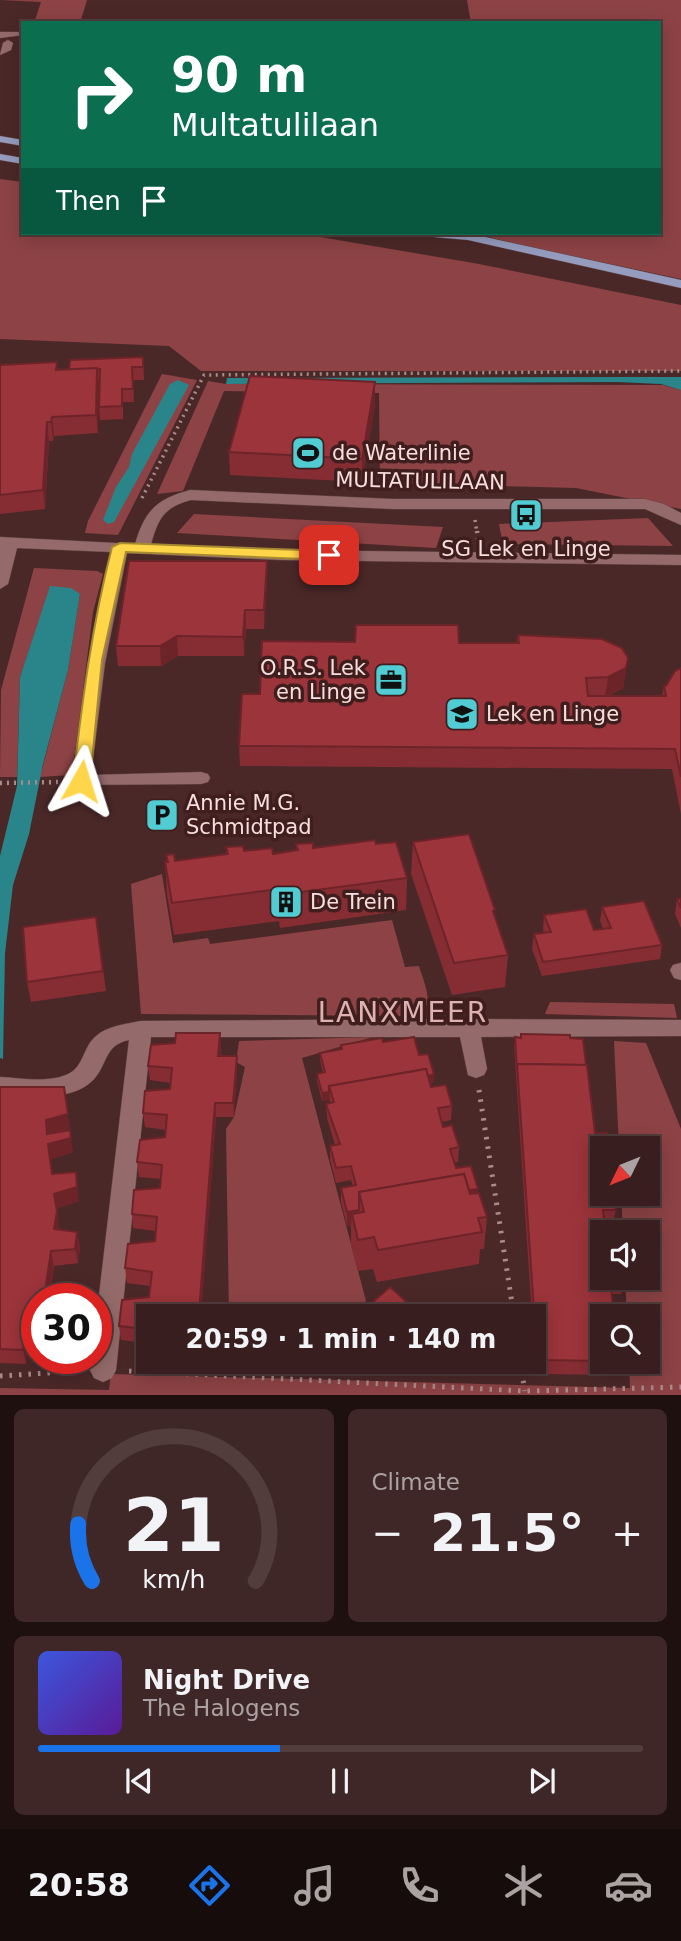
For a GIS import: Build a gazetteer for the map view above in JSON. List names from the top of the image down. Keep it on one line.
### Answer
{"streets":{"street":["MULTATULILAAN"]},"districts":["LANXMEER"],"places":{"sports":["de Waterlinie"],"bus stop":["SG Lek en Linge"],"office":["O.R.S. Lek en Linge"],"school or university":["Lek en Linge"],"parking":["Annie M.G. Schmidtpad"],"building":["De Trein"]},"north":"bottom left","page":{"turn":["90 m","Multatulilaan"],"then":"Then","limit":"30","trip":"20:59 · 1 min · 140 m","tile":"Climate","heat":["−","21.5°","+"],"song":["Night Drive","The Halogens"],"tabs":"20:58","gauge":["21","km/h"]}}
